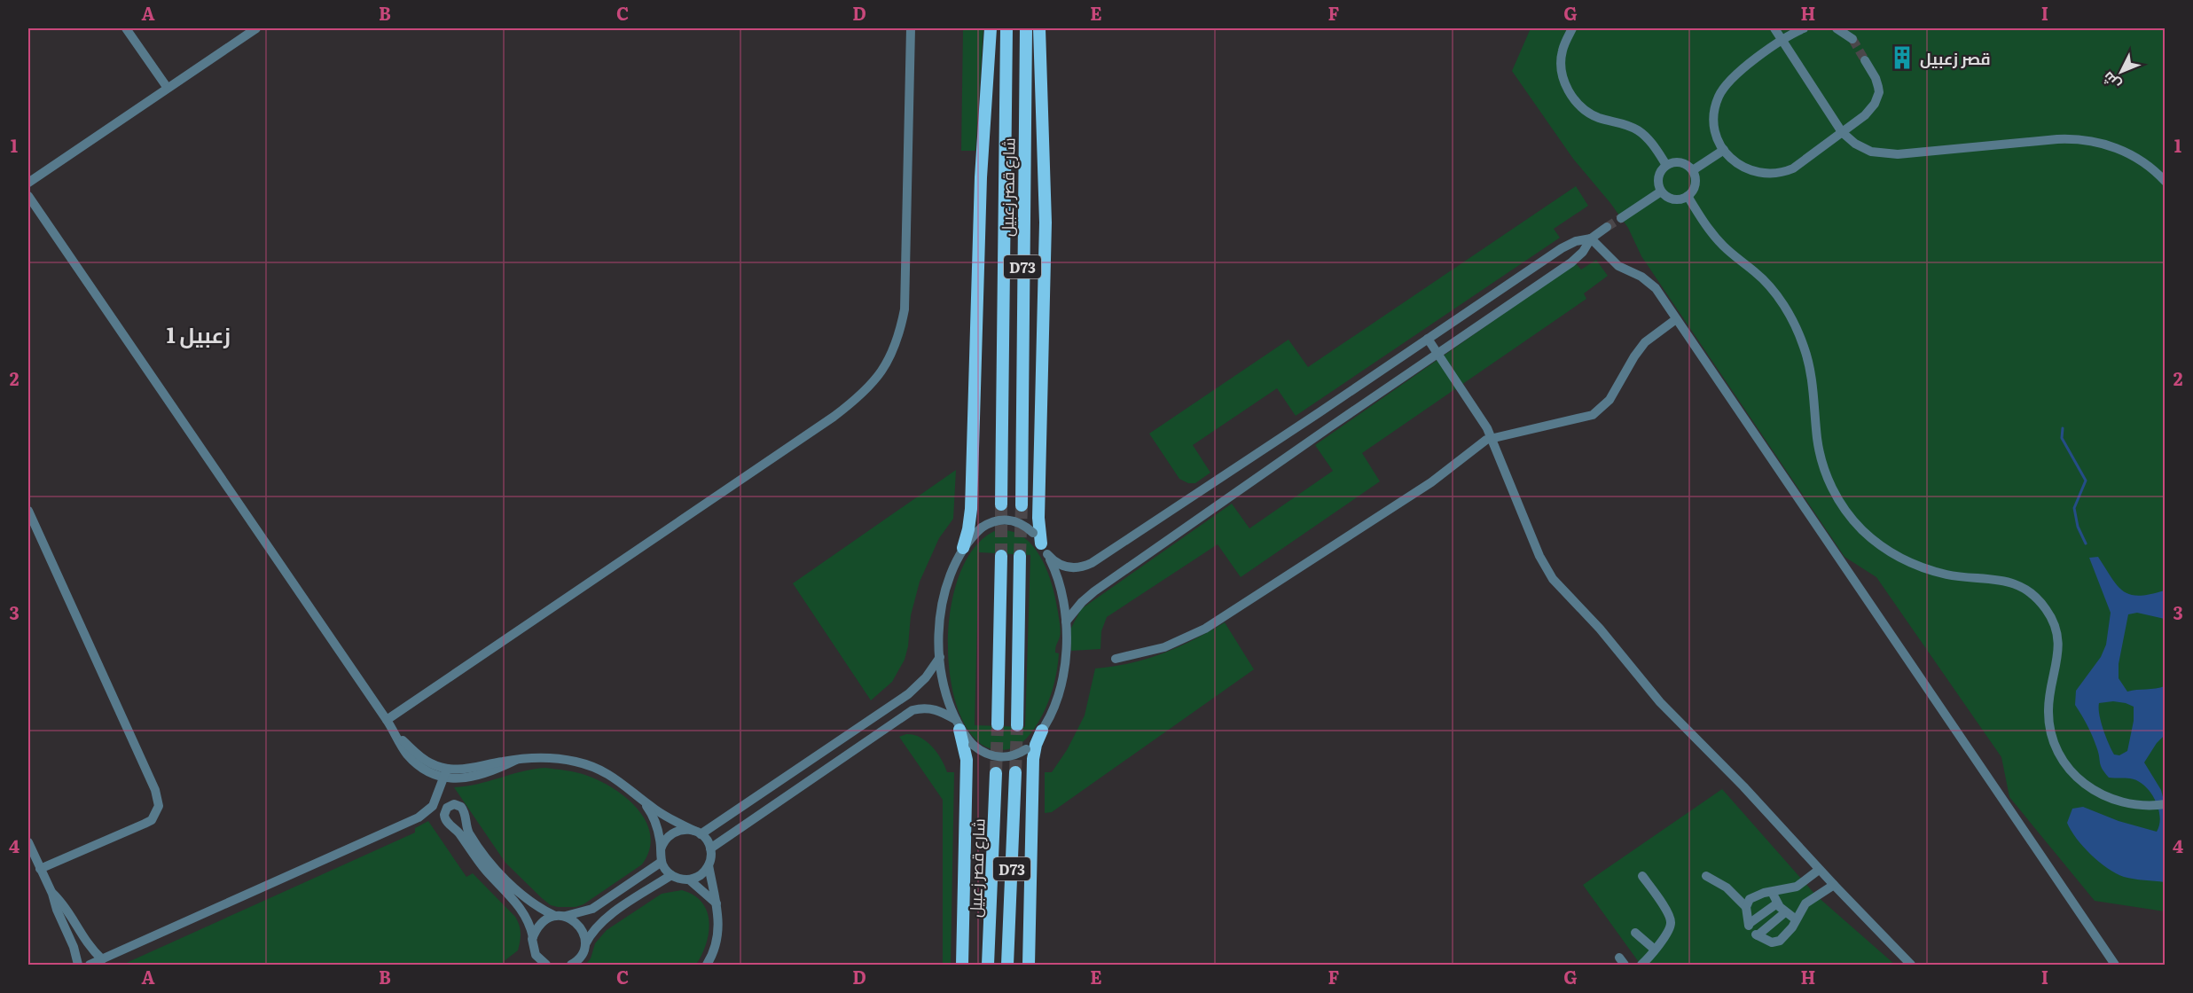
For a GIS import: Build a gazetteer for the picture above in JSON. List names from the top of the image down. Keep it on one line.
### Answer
{"streets":{"main road":["شارع قصر زعبيل","D73"]},"districts":["زعبيل 1"],"places":{"building":["قصر زعبيل"]},"north":"bottom left","grid":{"columns":["A","B","C","D","E","F","G","H","I"],"rows":["1","2","3","4"]}}
